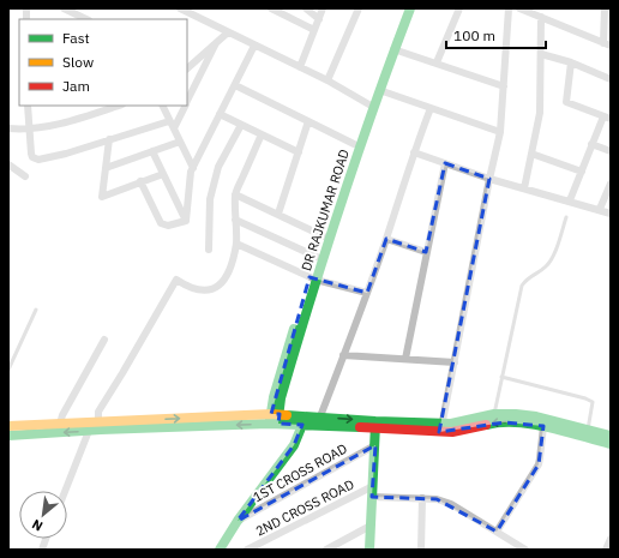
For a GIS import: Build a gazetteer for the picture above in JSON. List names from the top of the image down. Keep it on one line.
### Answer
{"streets":{"main road":["DR RAJKUMAR ROAD"],"street":["1ST CROSS ROAD","2ND CROSS ROAD"]},"legend":["Fast","Slow","Jam"],"scale_bar":"100 m","north":"bottom left"}
